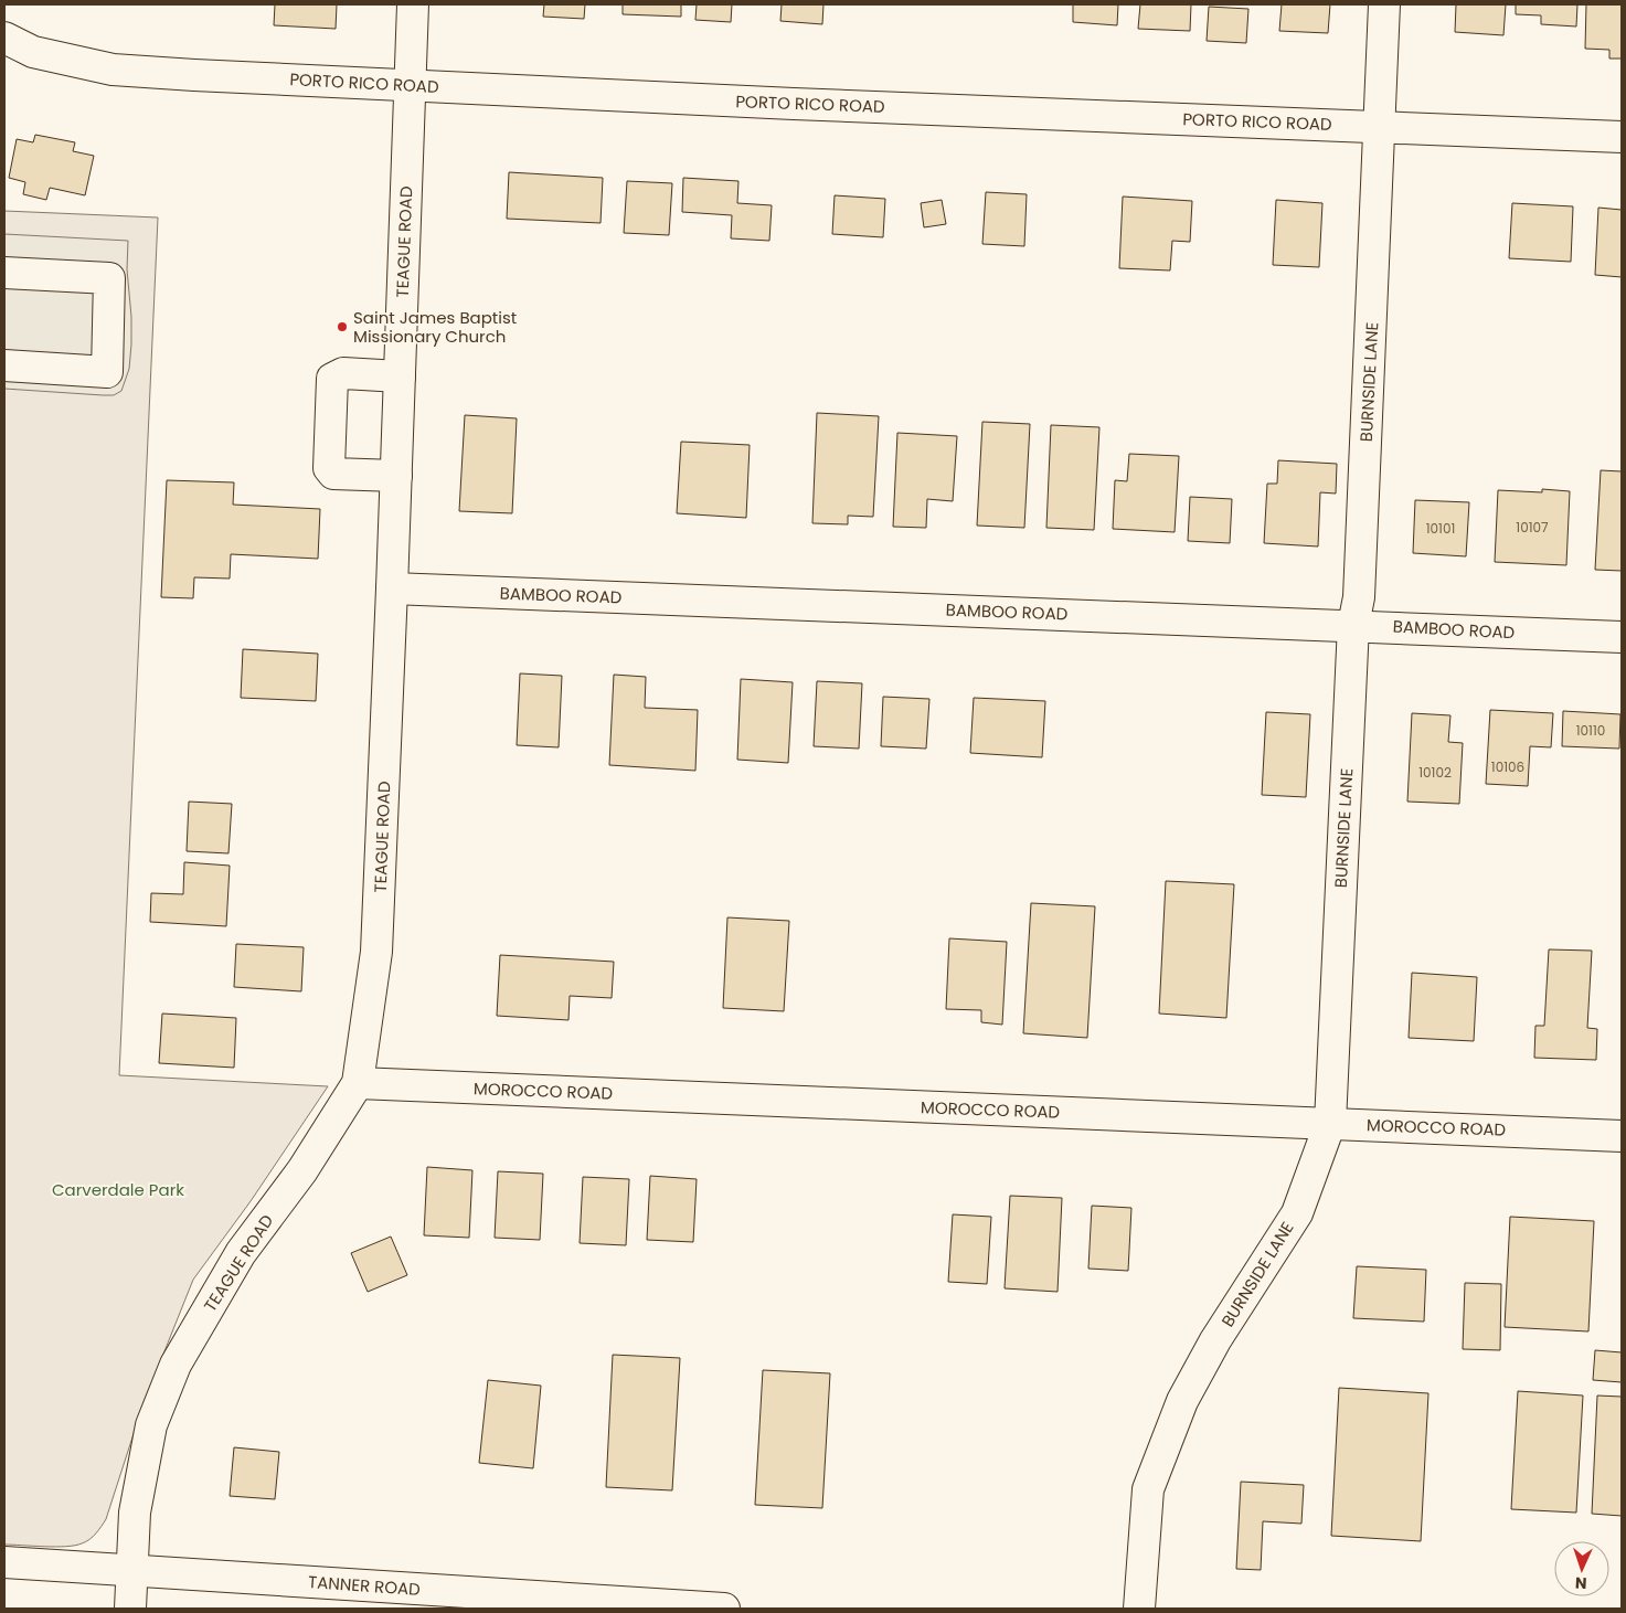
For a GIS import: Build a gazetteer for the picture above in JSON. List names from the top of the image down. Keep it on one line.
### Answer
{"streets":{"street":["PORTO RICO ROAD","TEAGUE ROAD","BURNSIDE LANE","BAMBOO ROAD","MOROCCO ROAD","TANNER ROAD"]},"crossings":[["PORTO RICO ROAD","TEAGUE ROAD"],["PORTO RICO ROAD","BURNSIDE LANE"],["TEAGUE ROAD","BAMBOO ROAD"],["TEAGUE ROAD","MOROCCO ROAD"],["TEAGUE ROAD","TANNER ROAD"],["BURNSIDE LANE","BAMBOO ROAD"],["BURNSIDE LANE","MOROCCO ROAD"]],"parks":["Carverdale Park"],"places":["Saint James Baptist Missionary Church"],"house_numbers":["10107","10101","10110","10106","10102"],"north":"bottom"}
